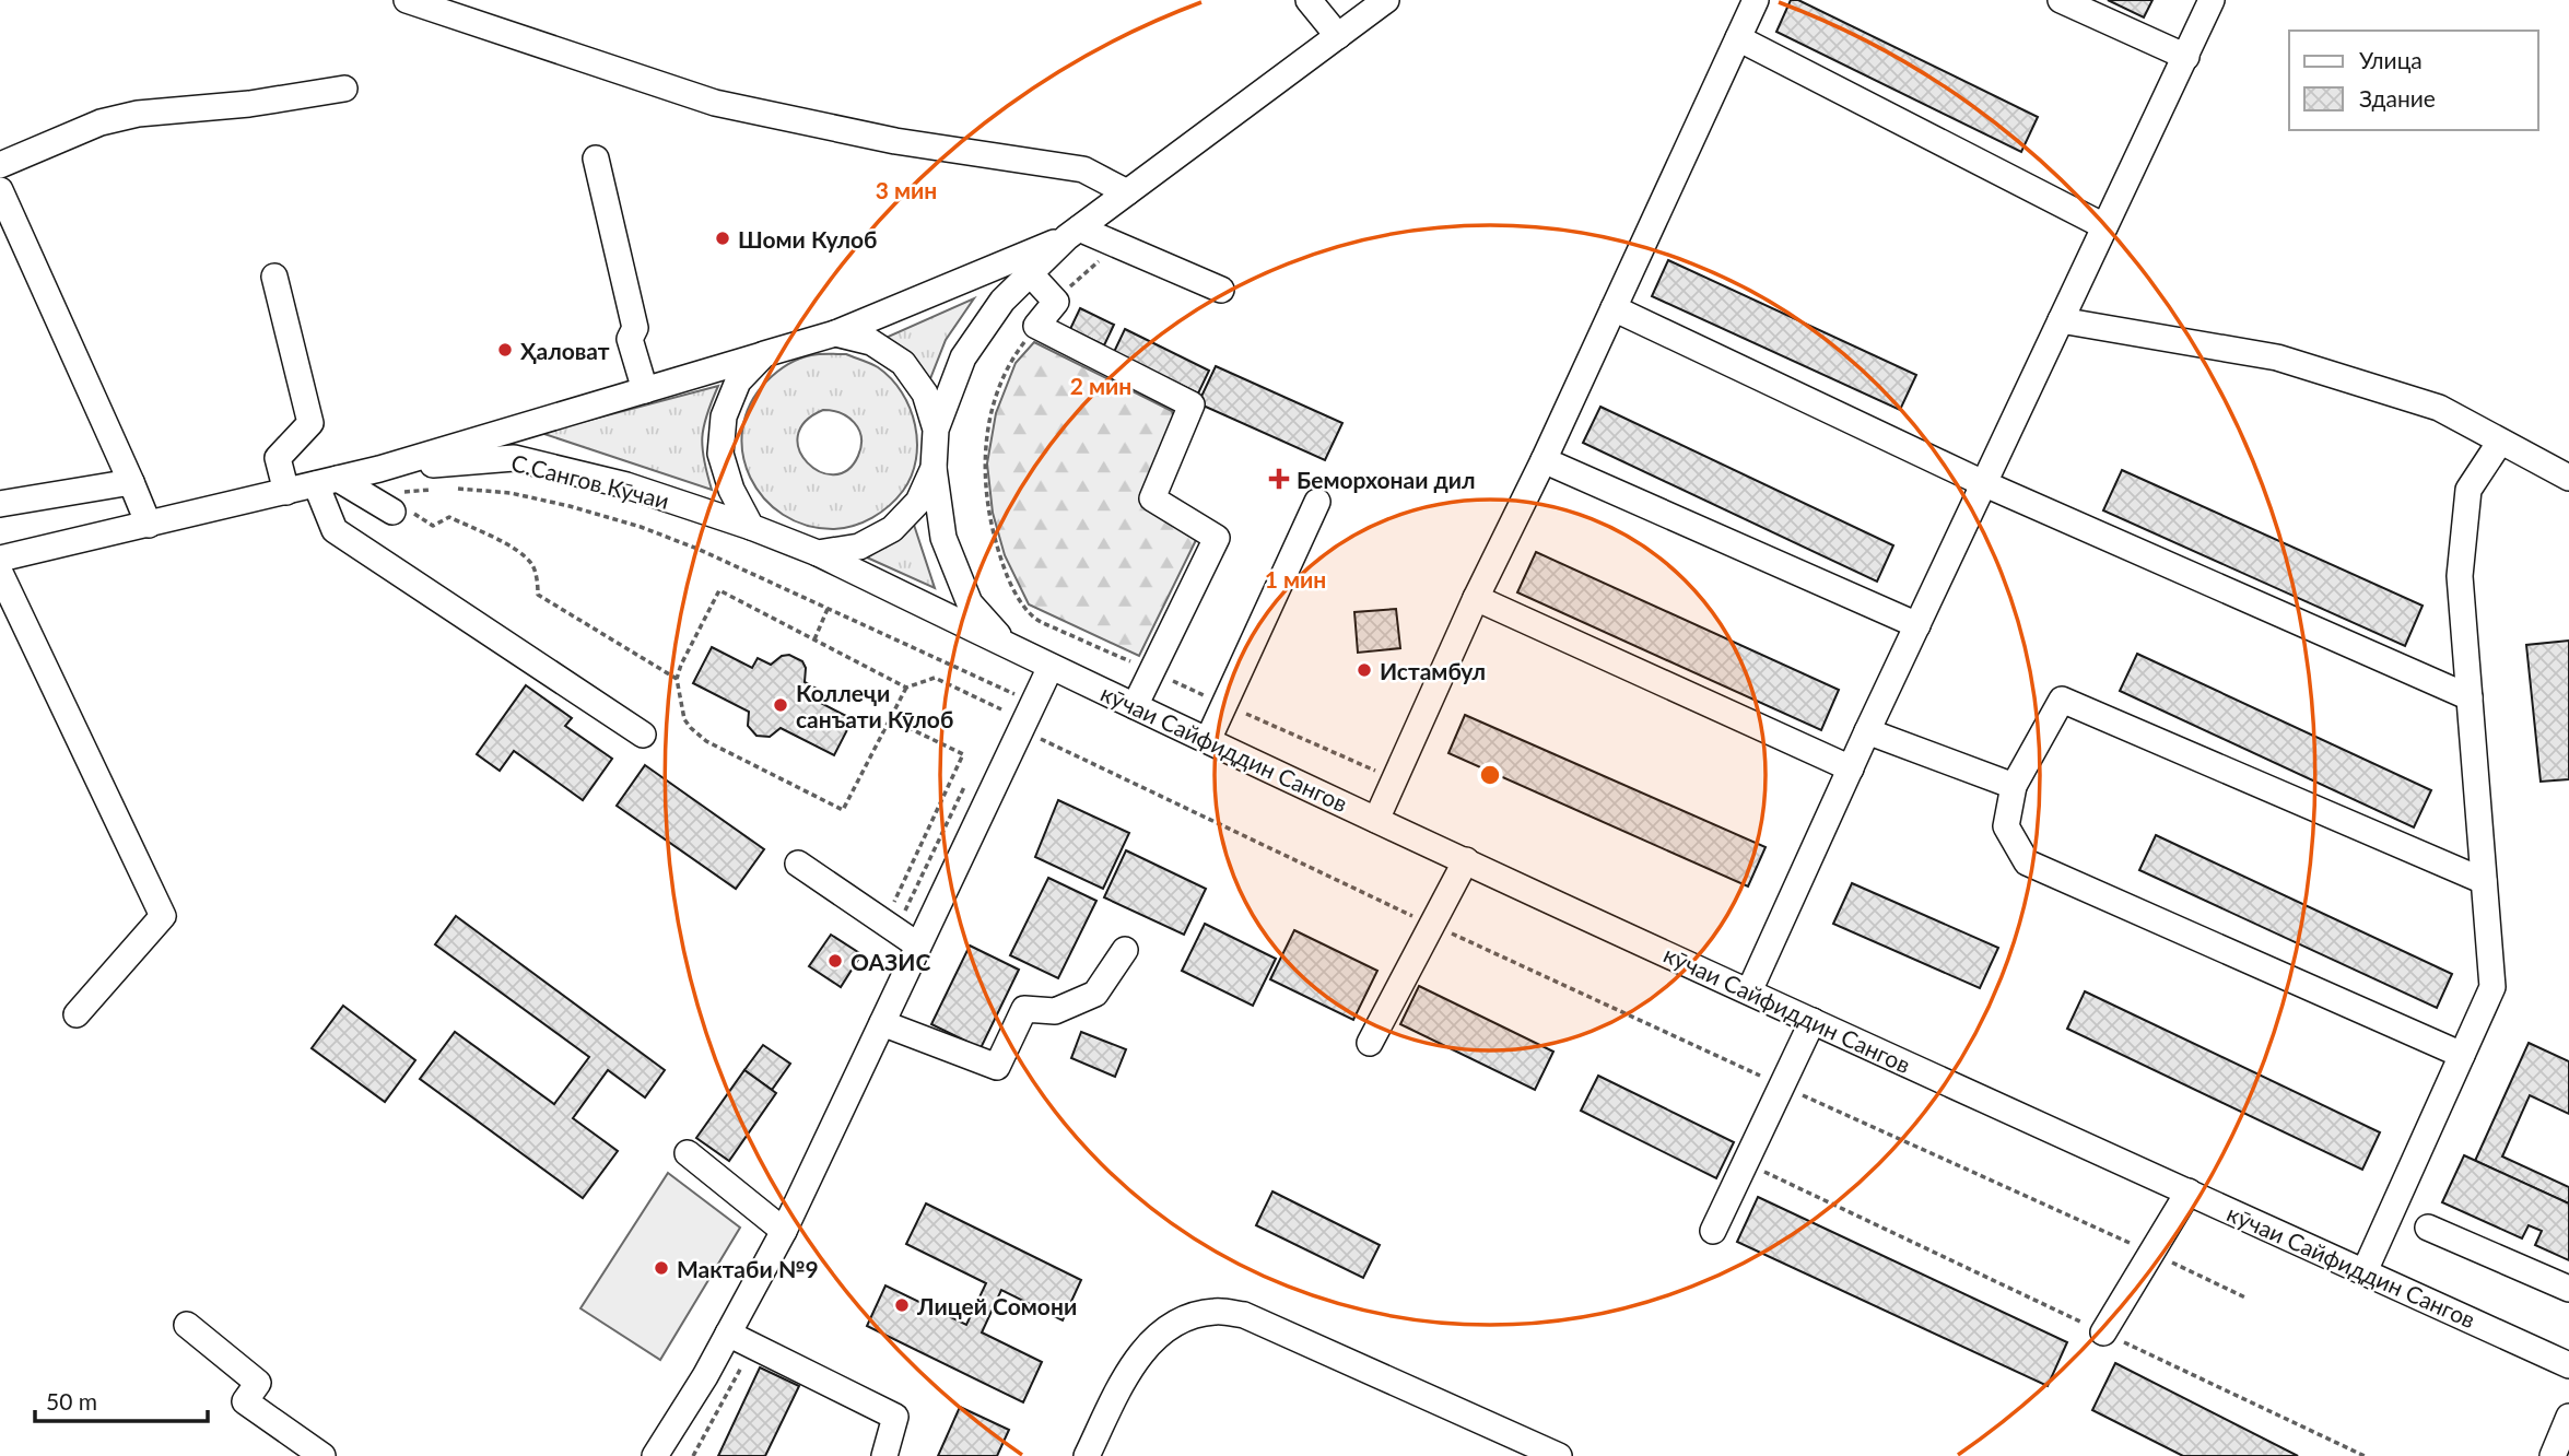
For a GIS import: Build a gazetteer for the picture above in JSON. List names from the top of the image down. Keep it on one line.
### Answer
{"streets":{"street":["С.Сангов Кӯчаи","кӯчаи Сайфиддин Сангов"]},"places":{"other":["Шоми Кулоб","Ҳаловат","Истамбул","Коллеҷи санъати Кӯлоб","ОАЗИС","Мактаби №9","Лицей Сомони"],"health":["Беморхонаи дил"]},"legend":["Улица","Здание"],"scale_bar":"50 m","rings":["3 мин","2 мин","1 мин"]}
